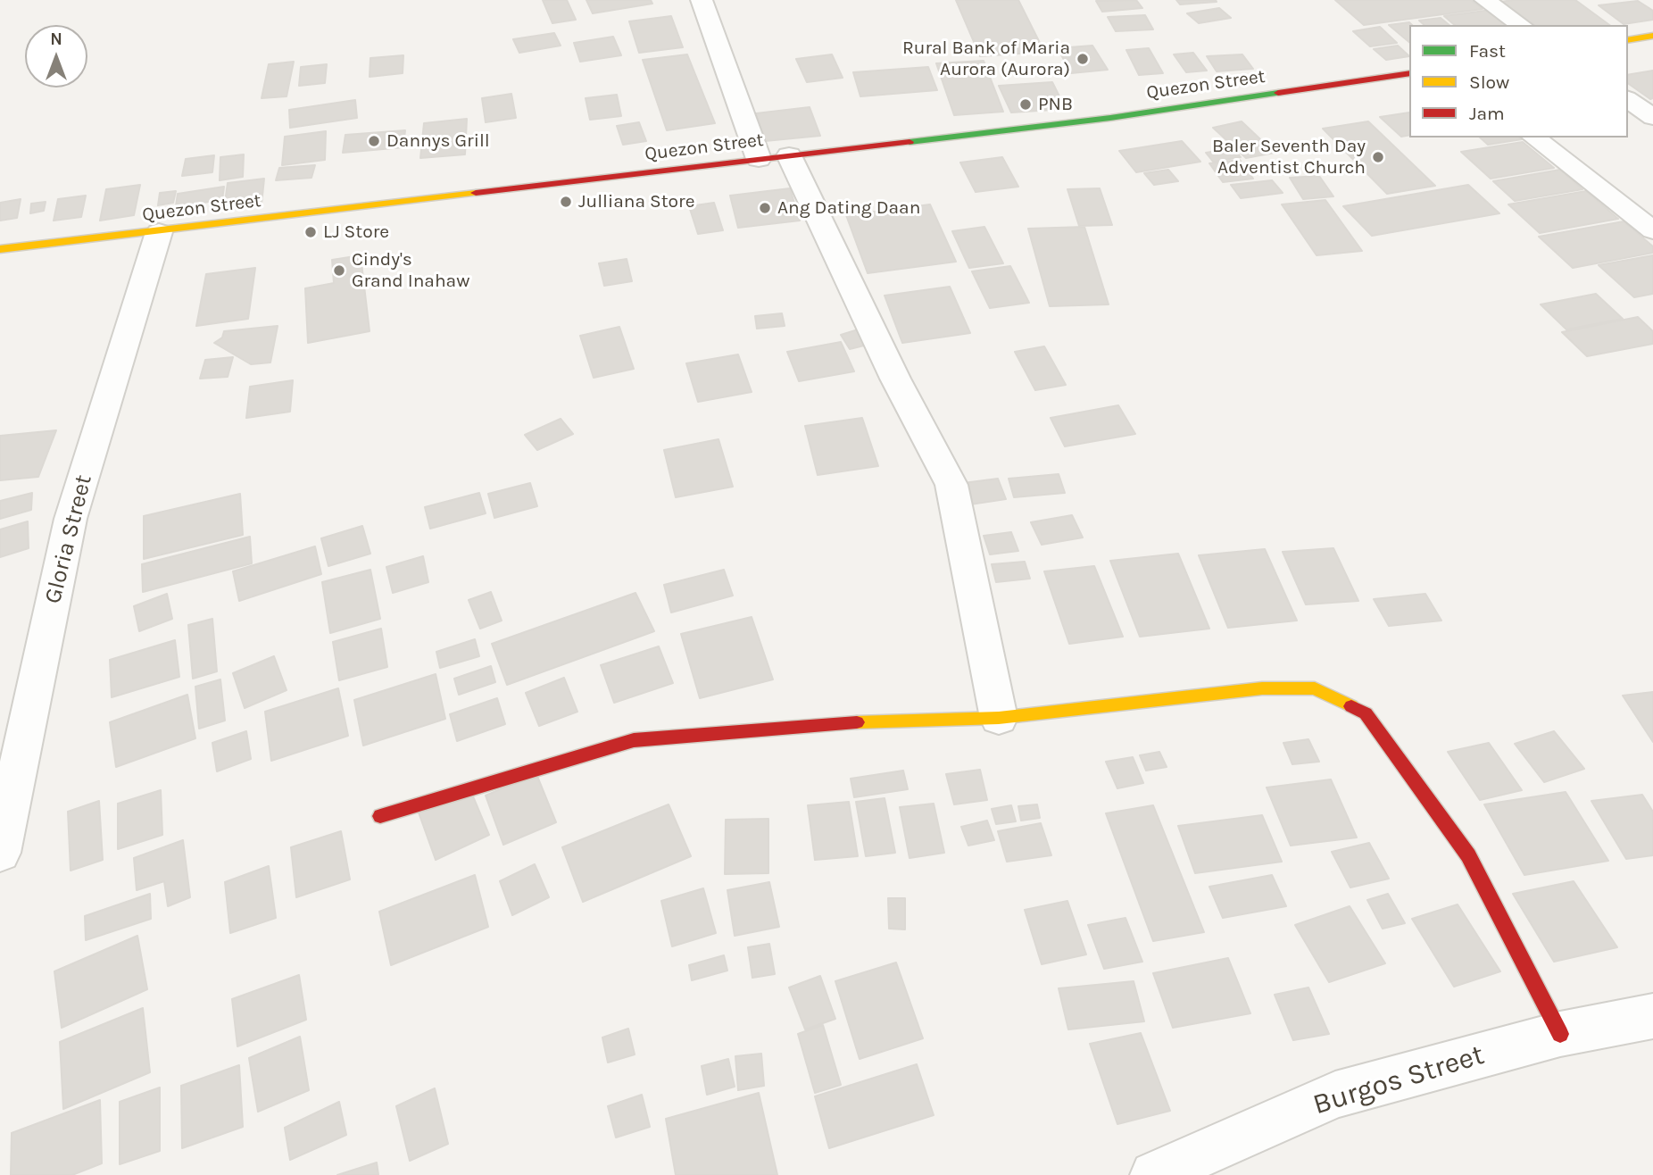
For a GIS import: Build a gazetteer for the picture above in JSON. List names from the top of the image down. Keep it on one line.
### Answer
{"streets":{"main road":["Quezon Street"],"street":["Gloria Street","Burgos Street"]},"crossings":[["Quezon Street","Gloria Street"]],"places":["Rural Bank of Maria Aurora (Aurora)","PNB","Dannys Grill","Baler Seventh Day Adventist Church","Julliana Store","Ang Dating Daan","LJ Store","Cindy's Grand Inahaw"],"legend":["Fast","Slow","Jam"],"north":"top"}
